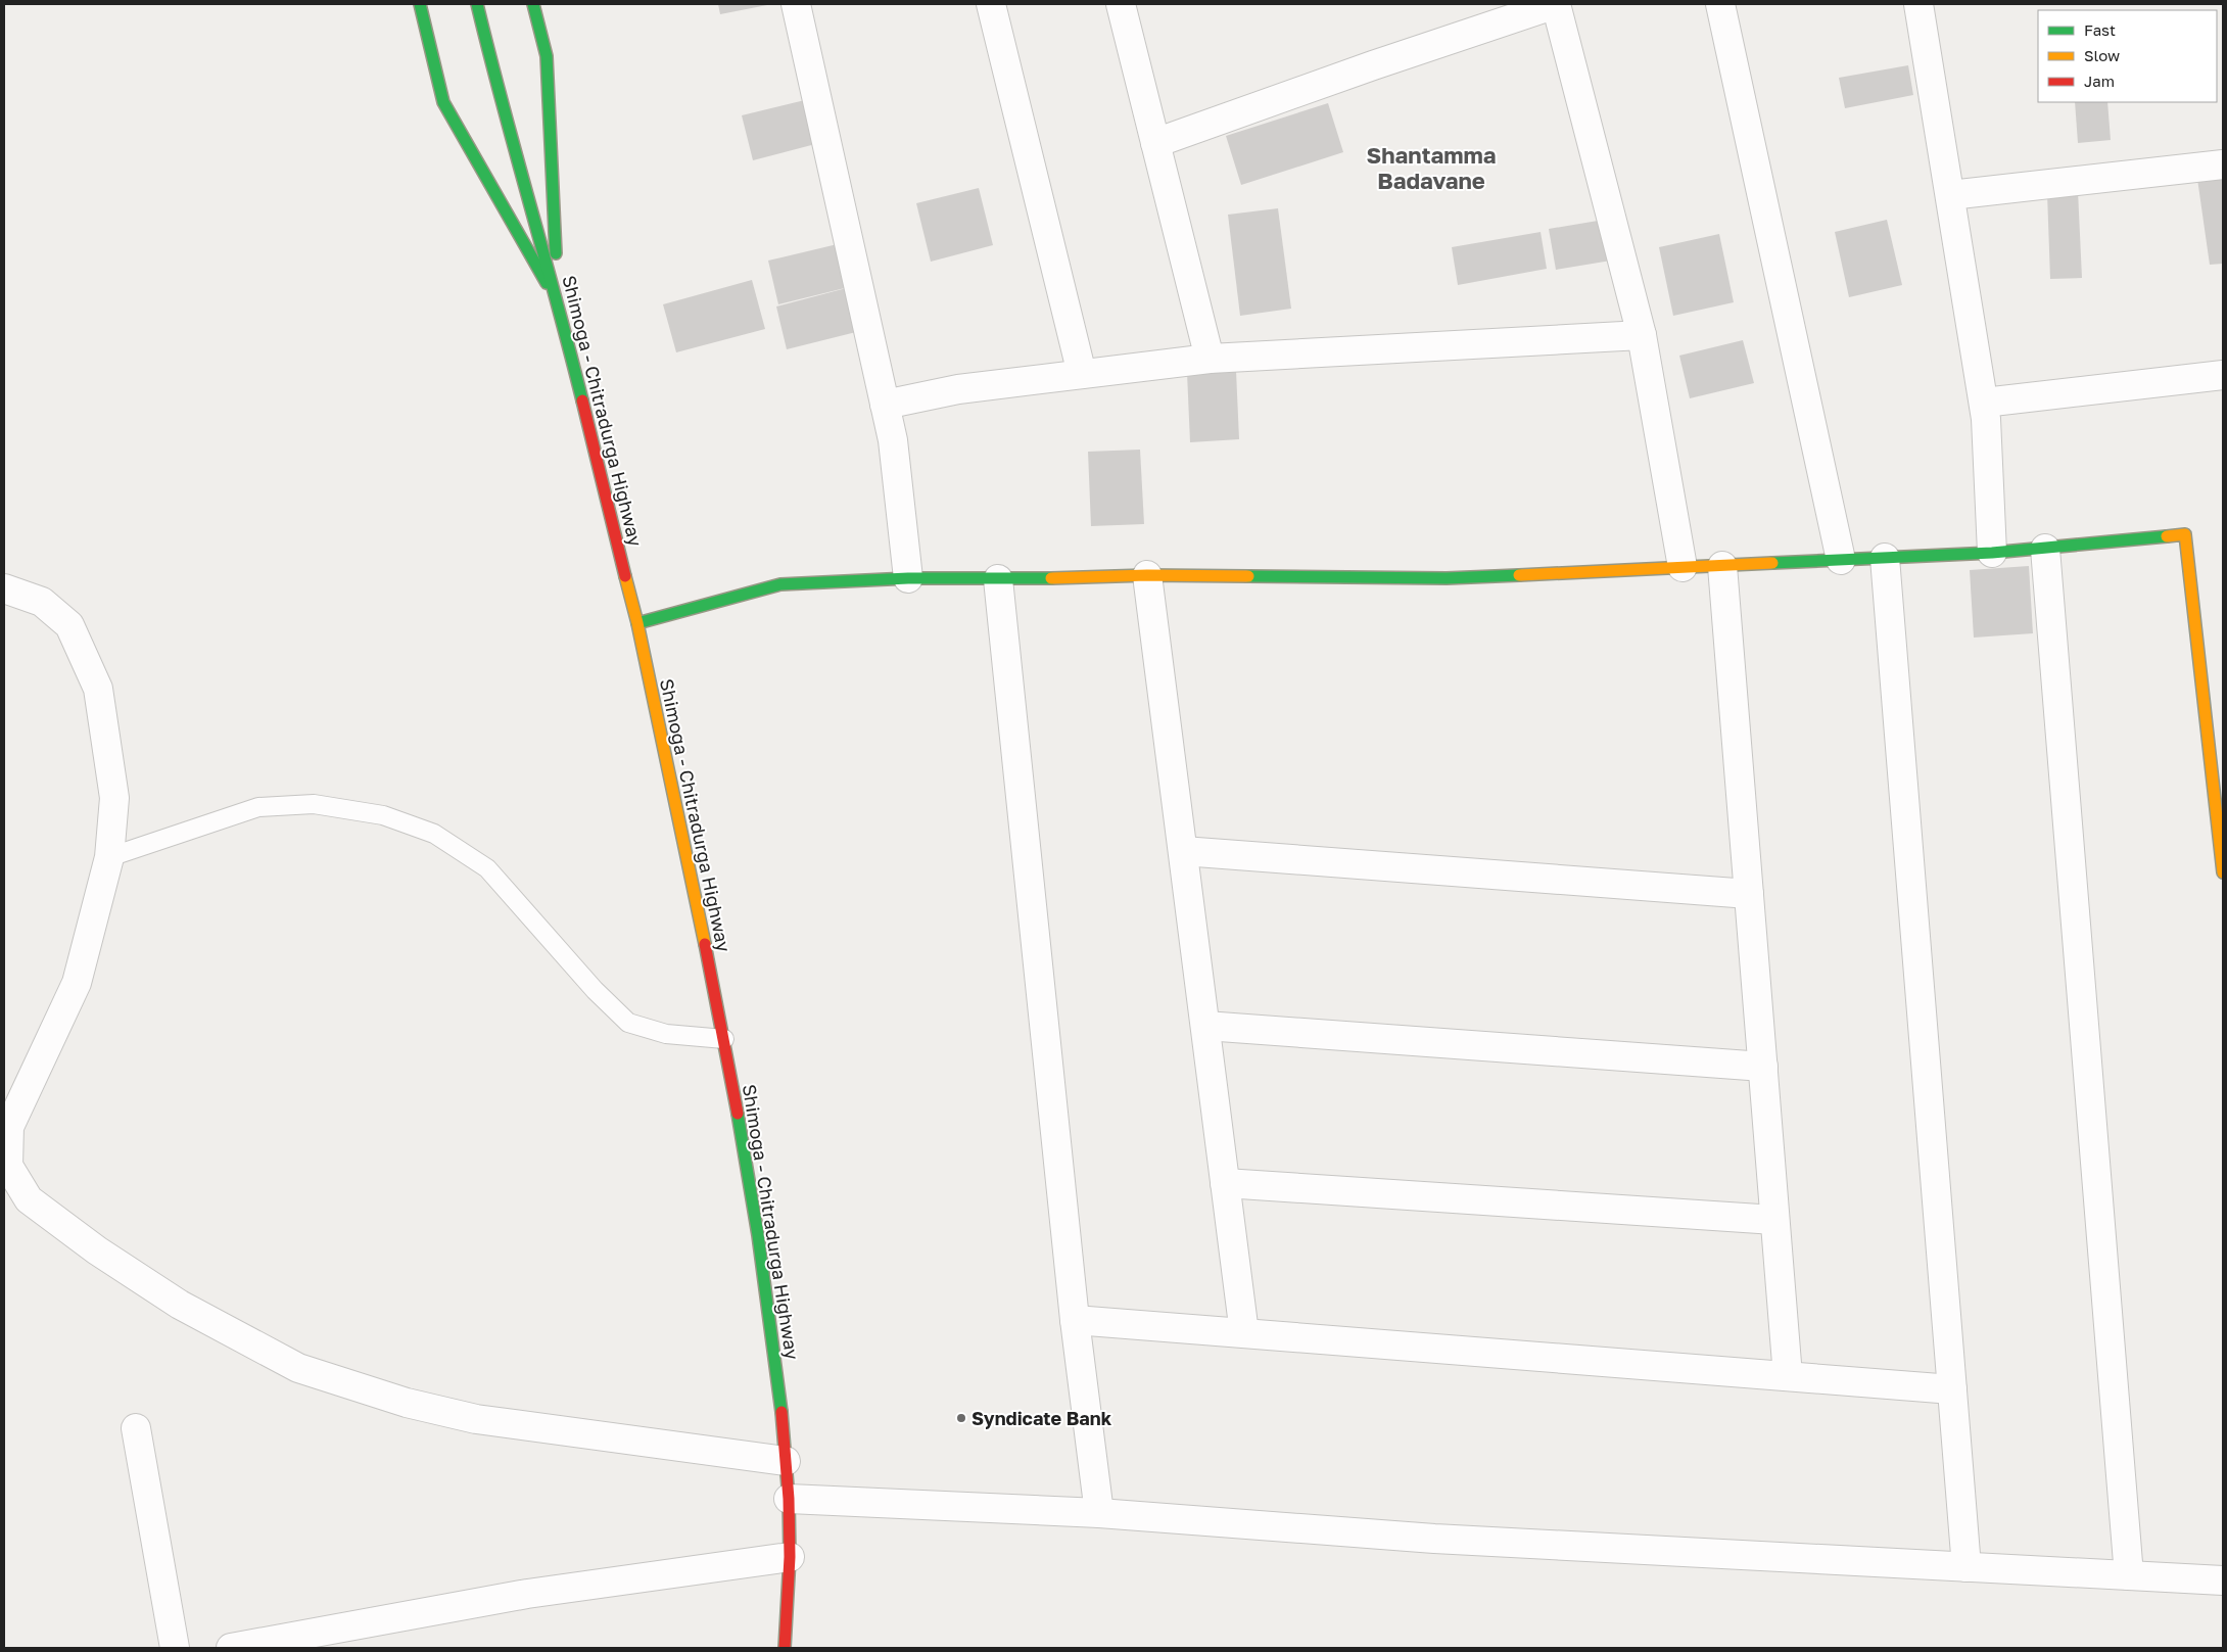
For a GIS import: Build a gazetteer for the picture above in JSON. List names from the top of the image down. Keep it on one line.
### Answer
{"streets":{"street":["Shimoga - Chitradurga Highway"]},"districts":["Shantamma Badavane"],"places":["Syndicate Bank"],"legend":["Fast","Slow","Jam"]}
